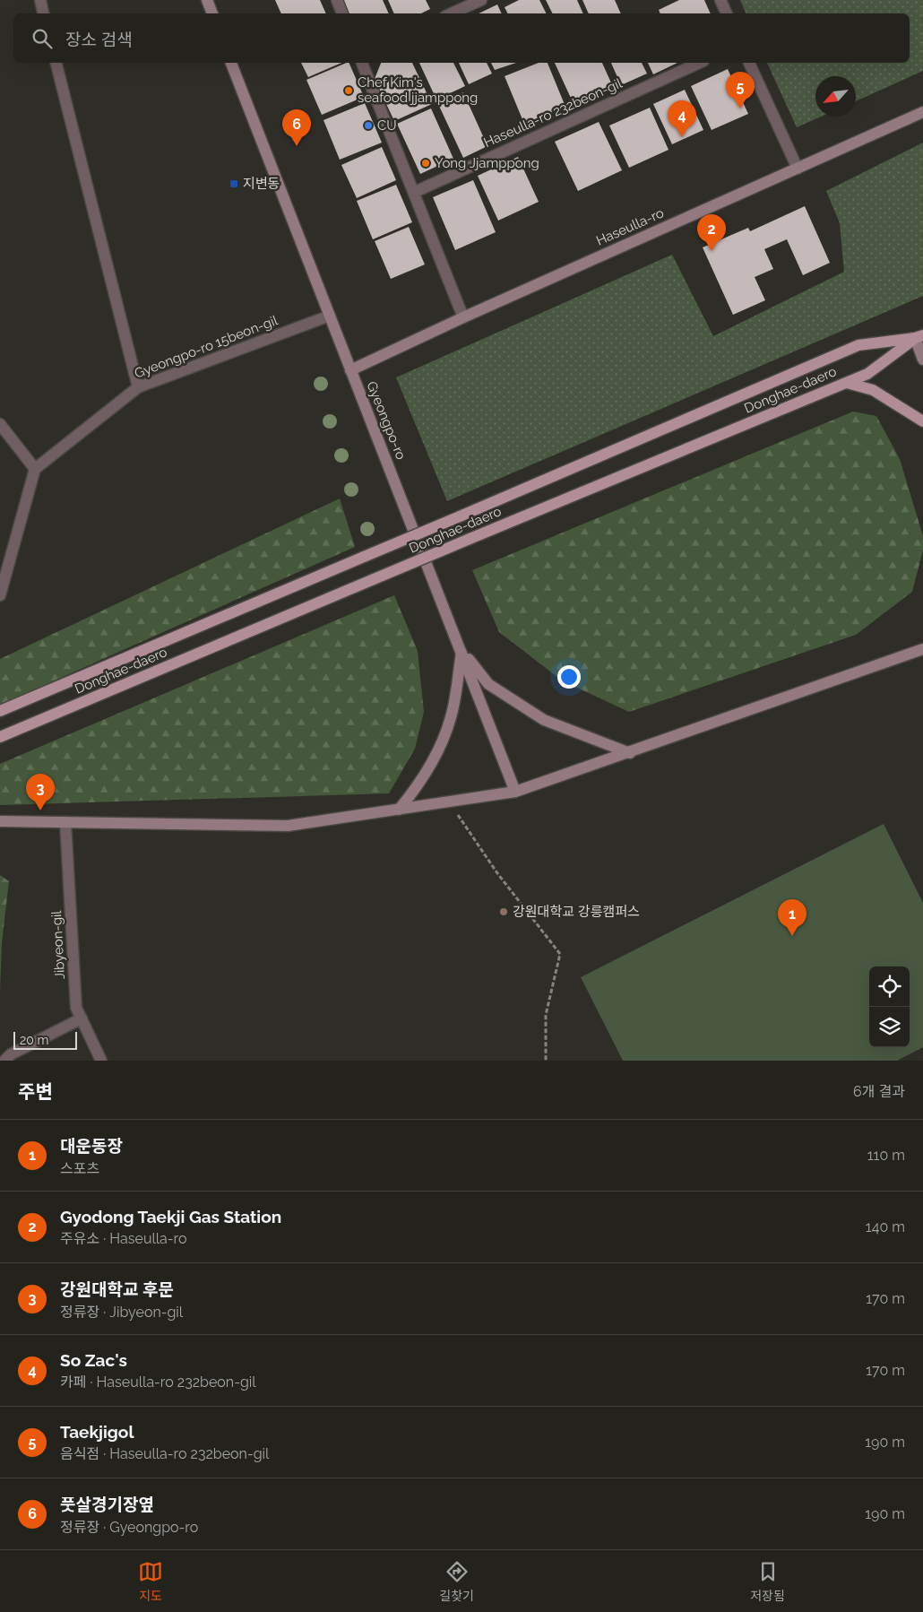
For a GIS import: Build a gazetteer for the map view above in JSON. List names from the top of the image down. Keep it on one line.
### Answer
{"streets":{"main road":["Donghae-daero"],"street":["Haseulla-ro 232beon-gil","Haseulla-ro","Gyeongpo-ro 15beon-gil","Gyeongpo-ro","Jibyeon-gil"]},"crossings":[["Haseulla-ro","Gyeongpo-ro"],["Gyeongpo-ro 15beon-gil","Gyeongpo-ro"]],"places":{"other":["Chef Kim's seafood jjamppong","CU","Yong Jjamppong","강원대학교 강릉캠퍼스"],"transit":["지변동"]},"scale_bar":"20 m","north":"bottom left","page":{"search":"장소 검색","pins":["5","4","6","2","3","1"],"scale":"20 m","heading":["주변","6개 결과"],"list":[{"mark":"1","name":"대운동장","note":"스포츠","value":"110 m"},{"mark":"2","name":"Gyodong Taekji Gas Station","note":"주유소 · Haseulla-ro","value":"140 m"},{"mark":"3","name":"강원대학교 후문","note":"정류장 · Jibyeon-gil","value":"170 m"},{"mark":"4","name":"So Zac's","note":"카페 · Haseulla-ro 232beon-gil","value":"170 m"},{"mark":"5","name":"Taekjigol","note":"음식점 · Haseulla-ro 232beon-gil","value":"190 m"},{"mark":"6","name":"풋살경기장옆","note":"정류장 · Gyeongpo-ro","value":"190 m"}],"nav":["지도","길찾기","저장됨"]}}
